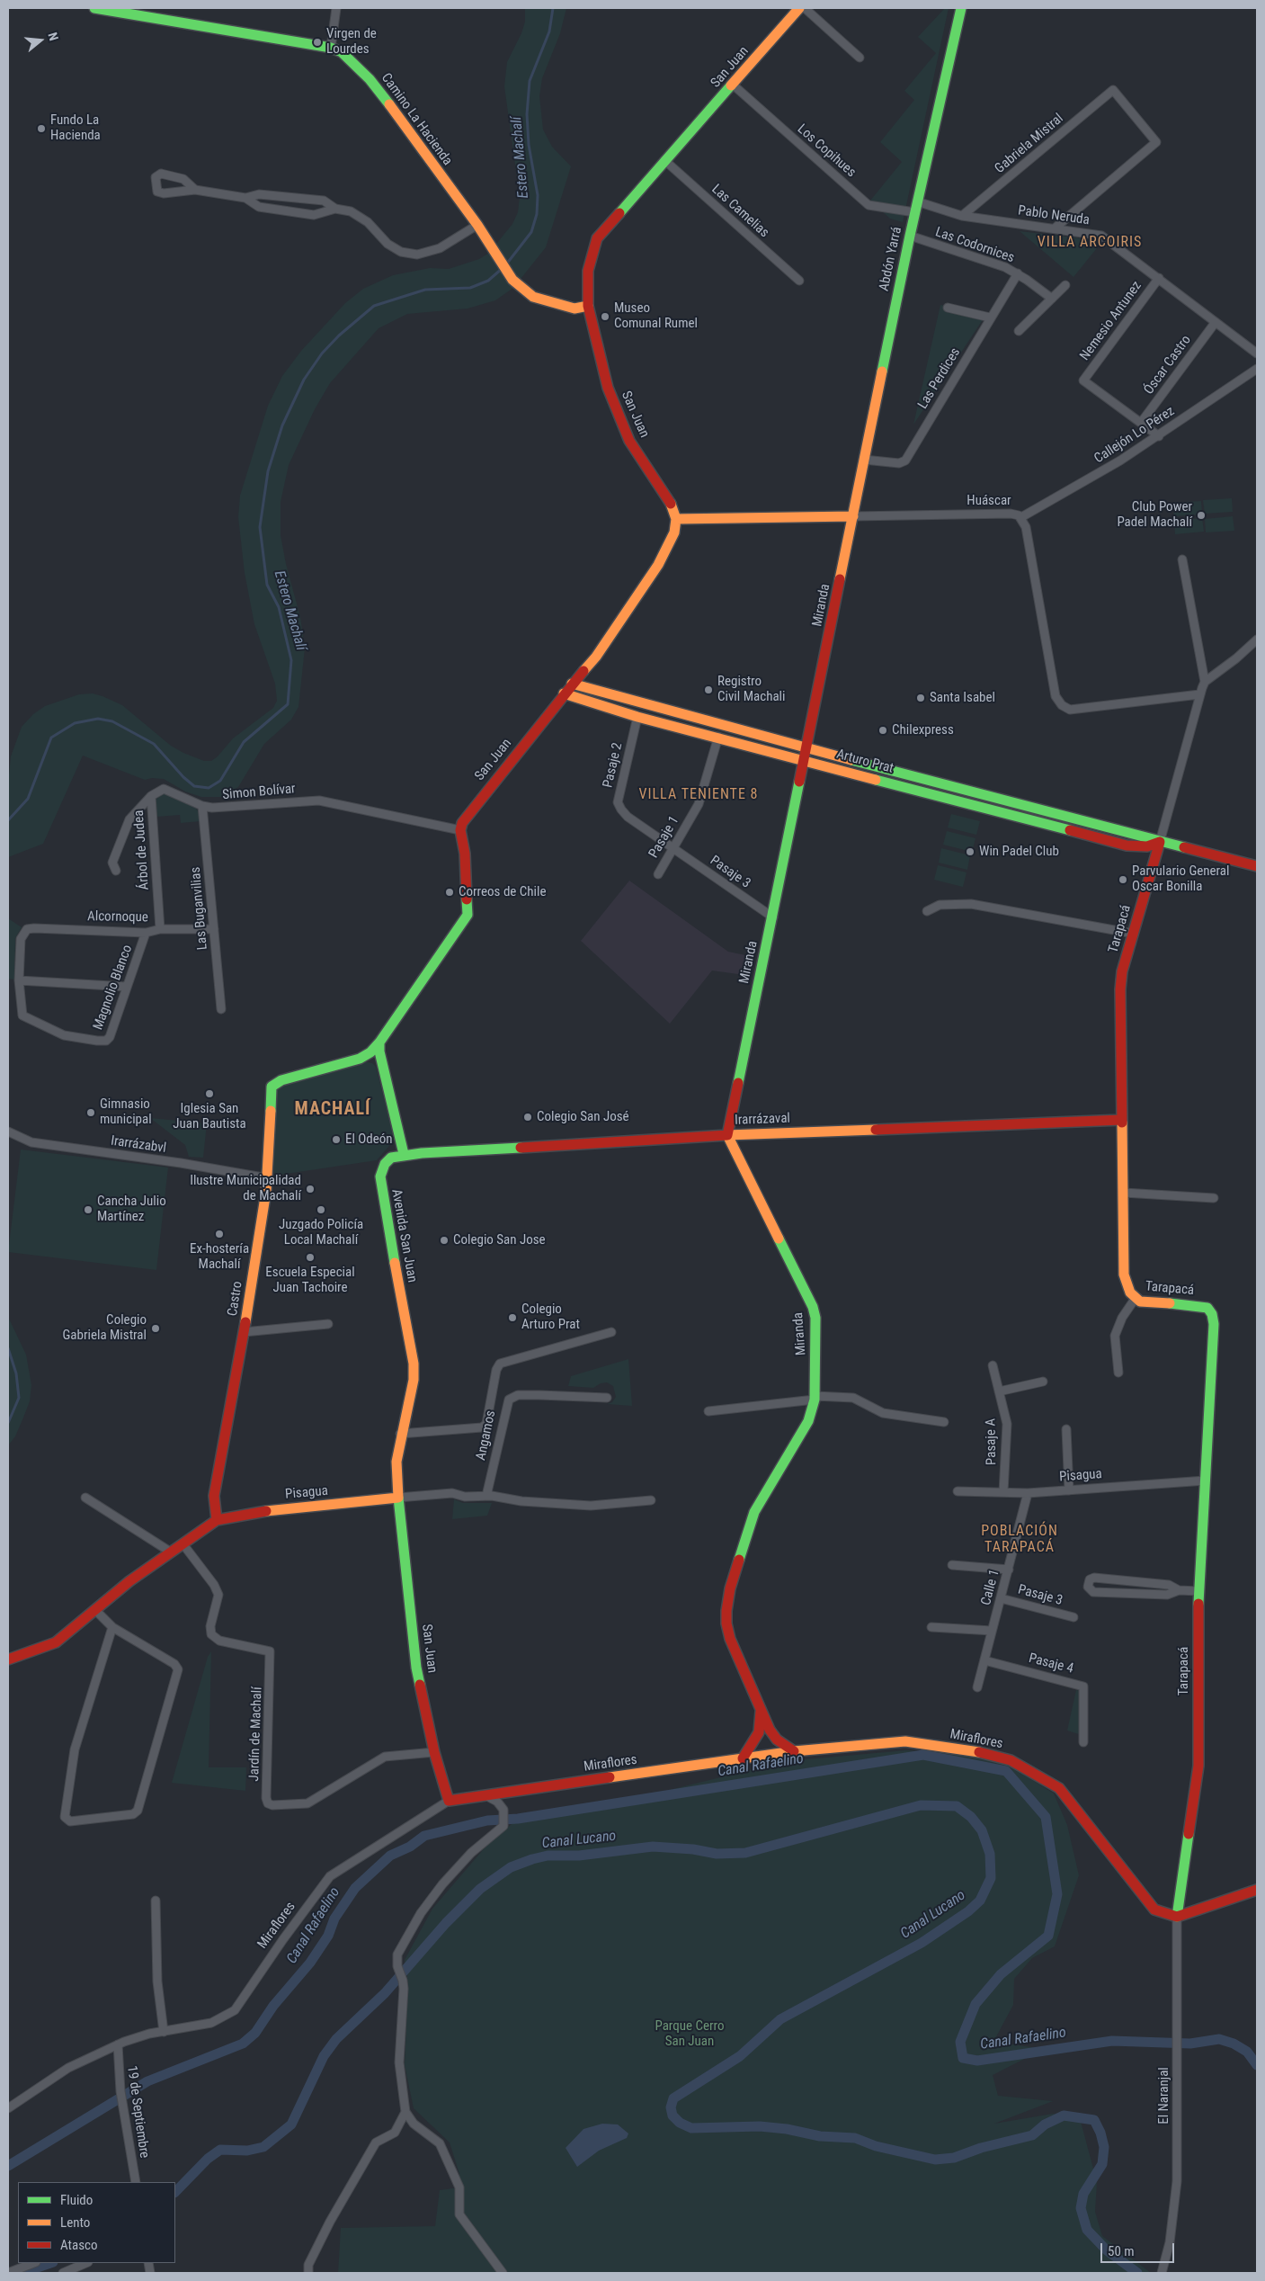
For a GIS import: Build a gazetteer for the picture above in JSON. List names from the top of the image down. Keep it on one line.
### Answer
{"streets":{"main road":["San Juan","Camino La Hacienda","Abdón Yarrá","Huáscar","Miranda","Arturo Prat","Tarapacá","Irarrázaval","Avenida San Juan","Castro","Pisagua","Miraflores"],"street":["Gabriela Mistral","Los Copihues","Las Camelias","Pablo Neruda","Las Codornices","Nemesio Antunez","Óscar Castro","Las Perdices","Callejón Lo Pérez","Pasaje 2","Simon Bolívar","Pasaje 1","Árbol de Judea","Pasaje 3","Las Buganvilias","Alcornoque","Magnolio Blanco","Irarrázabvl","Angamos","Pasaje A","Calle 1","Pasaje 4","Jardín de Machalí","El Naranjal","19 de Septiembre"]},"crossings":[["San Juan","Camino La Hacienda"],["San Juan","Los Copihues"],["San Juan","Las Camelias"],["San Juan","Huáscar"],["San Juan","Arturo Prat"],["San Juan","Simon Bolívar"],["San Juan","Avenida San Juan"],["San Juan","Pisagua"],["San Juan","Jardín de Machalí"],["San Juan","Miraflores"],["Gabriela Mistral","Pablo Neruda"],["Los Copihues","Abdón Yarrá"],["Pablo Neruda","Abdón Yarrá"],["Pablo Neruda","Nemesio Antunez"],["Pablo Neruda","Óscar Castro"],["Las Codornices","Abdón Yarrá"],["Las Codornices","Las Perdices"],["Abdón Yarrá","Las Perdices"],["Abdón Yarrá","Huáscar"],["Abdón Yarrá","Miranda"],["Nemesio Antunez","Óscar Castro"],["Callejón Lo Pérez","Huáscar"],["Huáscar","Miranda"],["Huáscar","Tarapacá"],["Miranda","Arturo Prat"],["Miranda","Pasaje 3"],["Miranda","Irarrázaval"],["Miranda","Miraflores"],["Arturo Prat","Pasaje 2"],["Arturo Prat","Pasaje 1"],["Arturo Prat","Tarapacá"],["Pasaje 2","Pasaje 1"],["Pasaje 2","Pasaje 3"],["Simon Bolívar","Árbol de Judea"],["Simon Bolívar","Las Buganvilias"],["Pasaje 1","Pasaje 3"],["Árbol de Judea","Alcornoque"],["Pasaje 3","Calle 1"],["Las Buganvilias","Alcornoque"],["Alcornoque","Magnolio Blanco"],["Tarapacá","Irarrázaval"],["Tarapacá","Pisagua"],["Tarapacá","Miraflores"],["Tarapacá","El Naranjal"],["Irarrázaval","Avenida San Juan"],["Irarrázabvl","Castro"],["Avenida San Juan","Pisagua"],["Castro","Pisagua"],["Angamos","Pisagua"],["Pasaje A","Pisagua"],["Pisagua","Calle 1"],["Pisagua","Jardín de Machalí"],["Calle 1","Pasaje 4"],["Miraflores","El Naranjal"],["Miraflores","19 de Septiembre"]],"districts":["VILLA ARCOIRIS","VILLA TENIENTE 8","MACHALÍ","POBLACIÓN TARAPACÁ"],"water":["Estero Machalí","Canal Rafaelino","Canal Lucano"],"parks":["Parque Cerro San Juan"],"places":["Virgen de Lourdes","Fundo La Hacienda","Museo Comunal Rumel","Club Power Padel Machalí","Registro Civil Machali","Santa Isabel","Chilexpress","Win Padel Club","Parvulario General Oscar Bonilla","Correos de Chile","Iglesia San Juan Bautista","Gimnasio municipal","Colegio San José","El Odeón","Ilustre Municipalidad de Machalí","Cancha Julio Martínez","Juzgado Policía Local Machalí","Ex-hostería Machalí","Colegio San Jose","Escuela Especial Juan Tachoire","Colegio Arturo Prat","Colegio Gabriela Mistral"],"legend":["Fluido","Lento","Atasco"],"scale_bar":"50 m","north":"right"}
